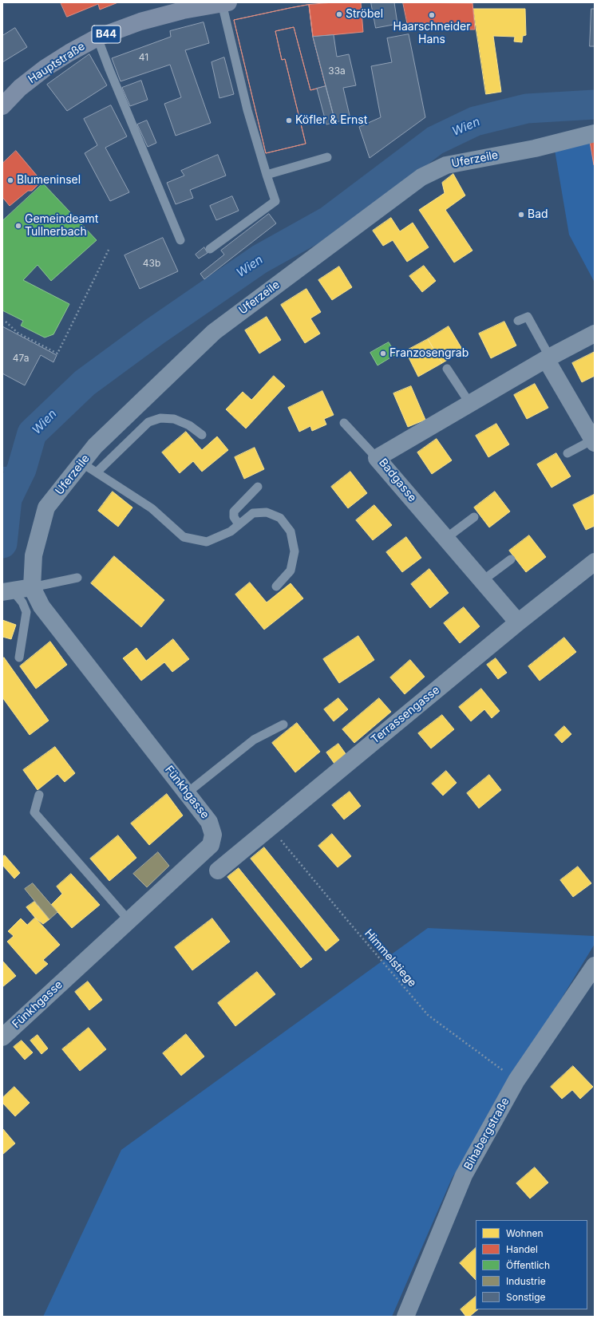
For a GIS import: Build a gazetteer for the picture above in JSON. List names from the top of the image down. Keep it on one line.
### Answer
{"streets":{"main road":["B44","Hauptstraße"],"street":["Uferzeile","Badgasse","Terrassengasse","Fünkhgasse","Bihabergstraße"],"path":["Himmelstiege"]},"crossings":[["Uferzeile","Fünkhgasse"],["Badgasse","Terrassengasse"],["Terrassengasse","Himmelstiege"],["Himmelstiege","Bihabergstraße"]],"water":["Wien"],"places":["Ströbel","Haarschneider Hans","Köfler & Ernst","Blumeninsel","Bad","Gemeindeamt Tullnerbach","Franzosengrab"],"house_numbers":["41","33a","43b","47a"],"legend":["Wohnen","Handel","Öffentlich","Industrie","Sonstige"]}
